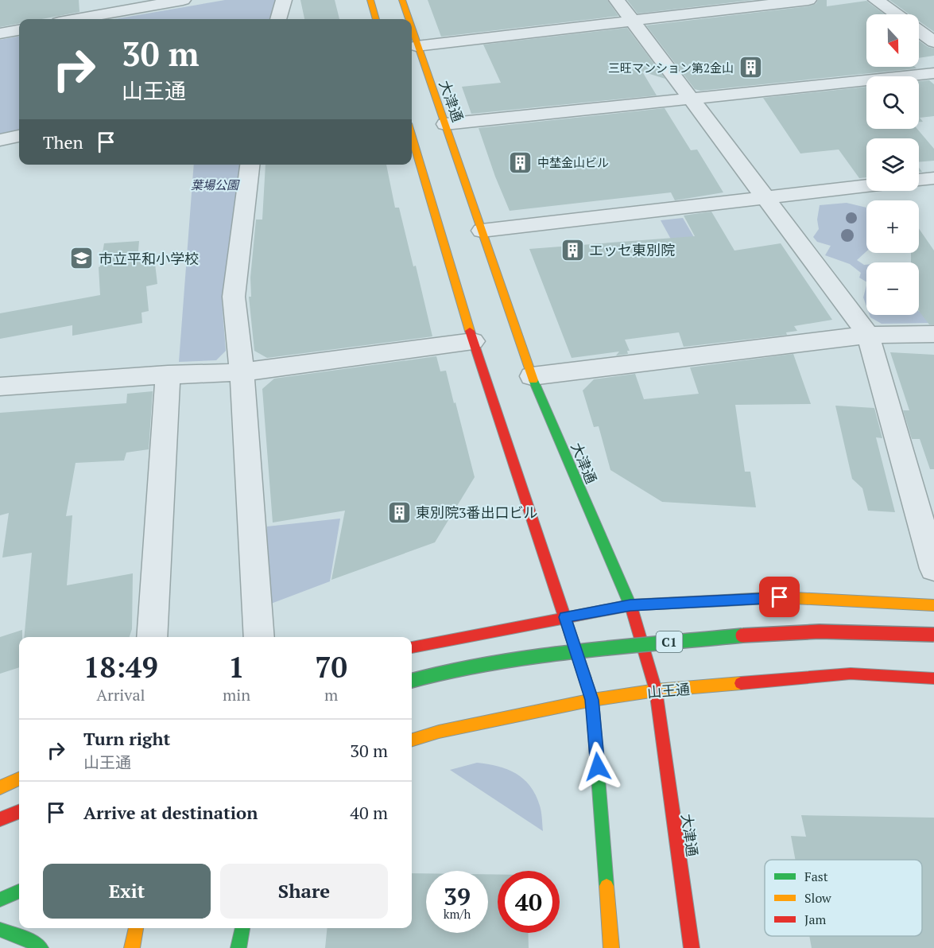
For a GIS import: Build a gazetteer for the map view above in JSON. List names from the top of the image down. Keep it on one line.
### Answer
{"streets":{"main road":["大津通","C1","山王通"]},"crossings":[["大津通","山王通"]],"parks":["葉場公園"],"places":{"building":["三旺マンション第2金山","中埜金山ビル","エッセ東別院","東別院3番出口ビル"],"school or university":["市立平和小学校"]},"legend":["Fast","Slow","Jam"],"north":"bottom","page":{"map_buttons":["+","−"],"turn":["30 m","山王通"],"then":"Then","eta":["18:49","Arrival","1","min","70","m"],"list":[{"name":"Turn right","note":"山王通","value":"30 m"},{"name":"Arrive at destination","value":"40 m"}],"buttons":["Exit","Share"],"speed":"39 km/h","limit":"40"}}
